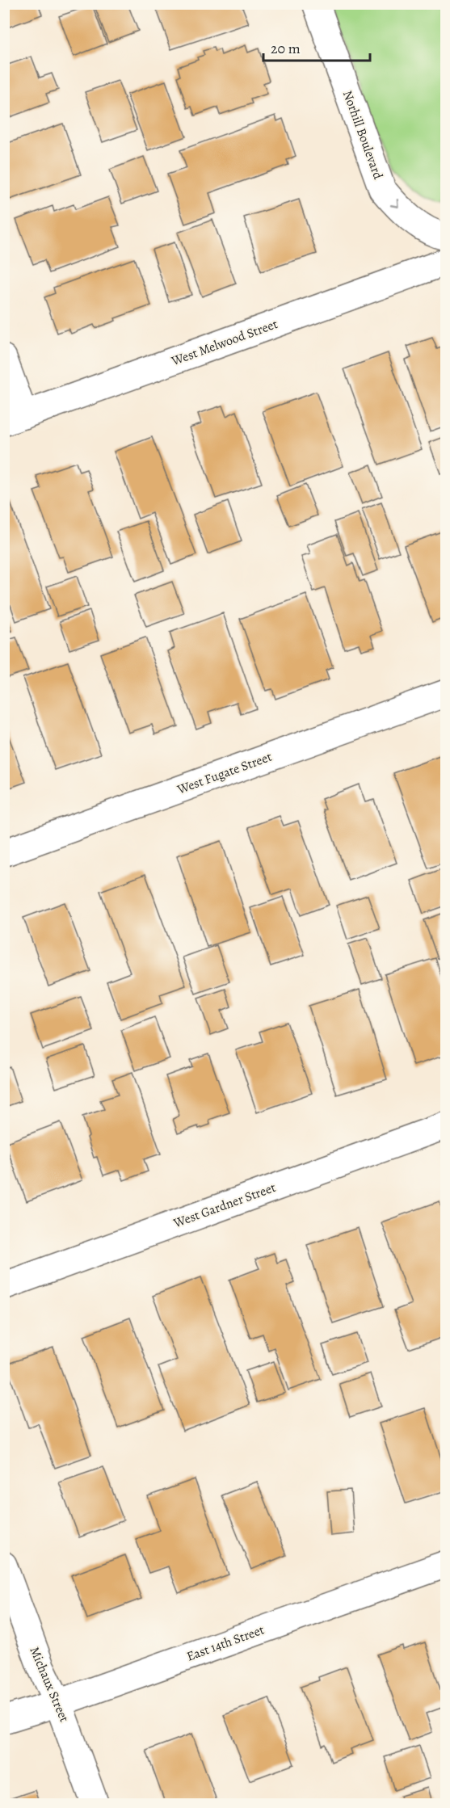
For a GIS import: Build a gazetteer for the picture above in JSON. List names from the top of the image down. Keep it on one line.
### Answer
{"streets":{"street":["Norhill Boulevard","West Melwood Street","West Fugate Street","West Gardner Street","East 14th Street","Michaux Street"]},"crossings":[["East 14th Street","Michaux Street"]],"one_way":["Norhill Boulevard"],"scale_bar":"20 m"}
